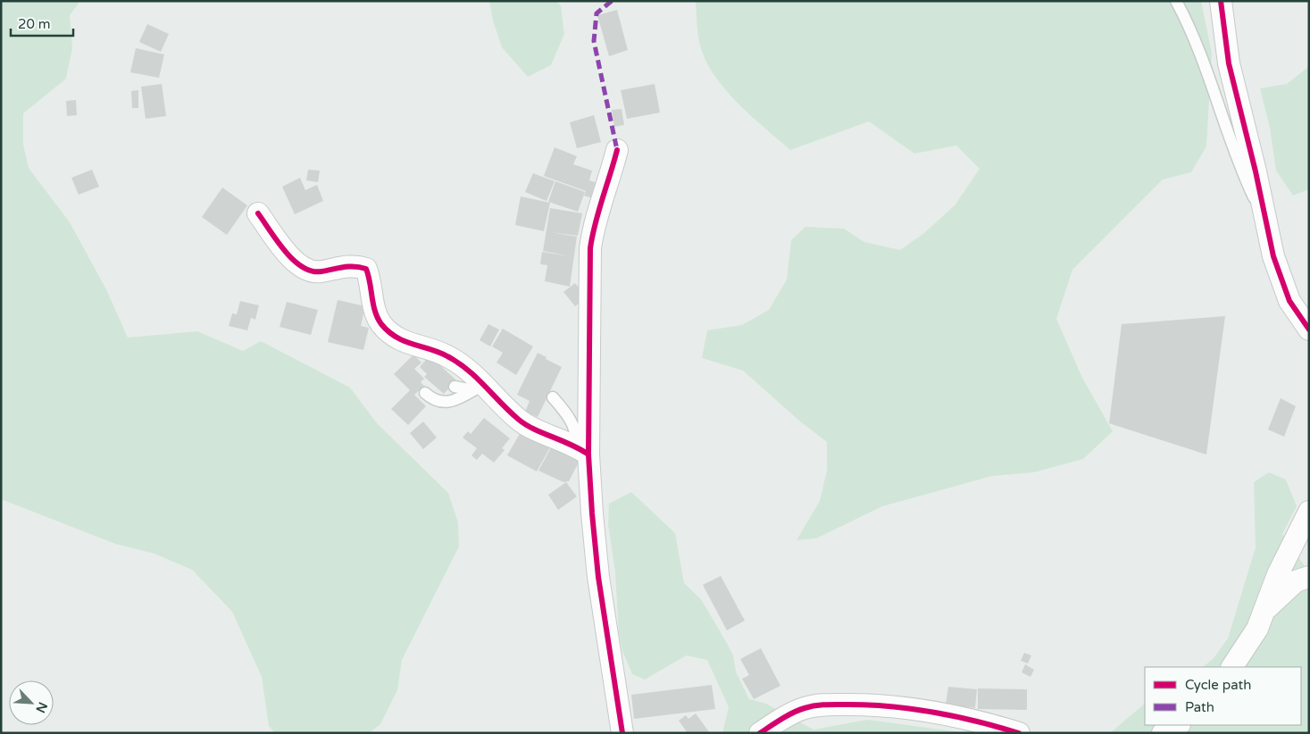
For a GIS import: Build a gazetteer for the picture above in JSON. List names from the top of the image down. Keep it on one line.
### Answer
{"legend":["Cycle path","Path"],"scale_bar":"20 m","north":"bottom right"}
